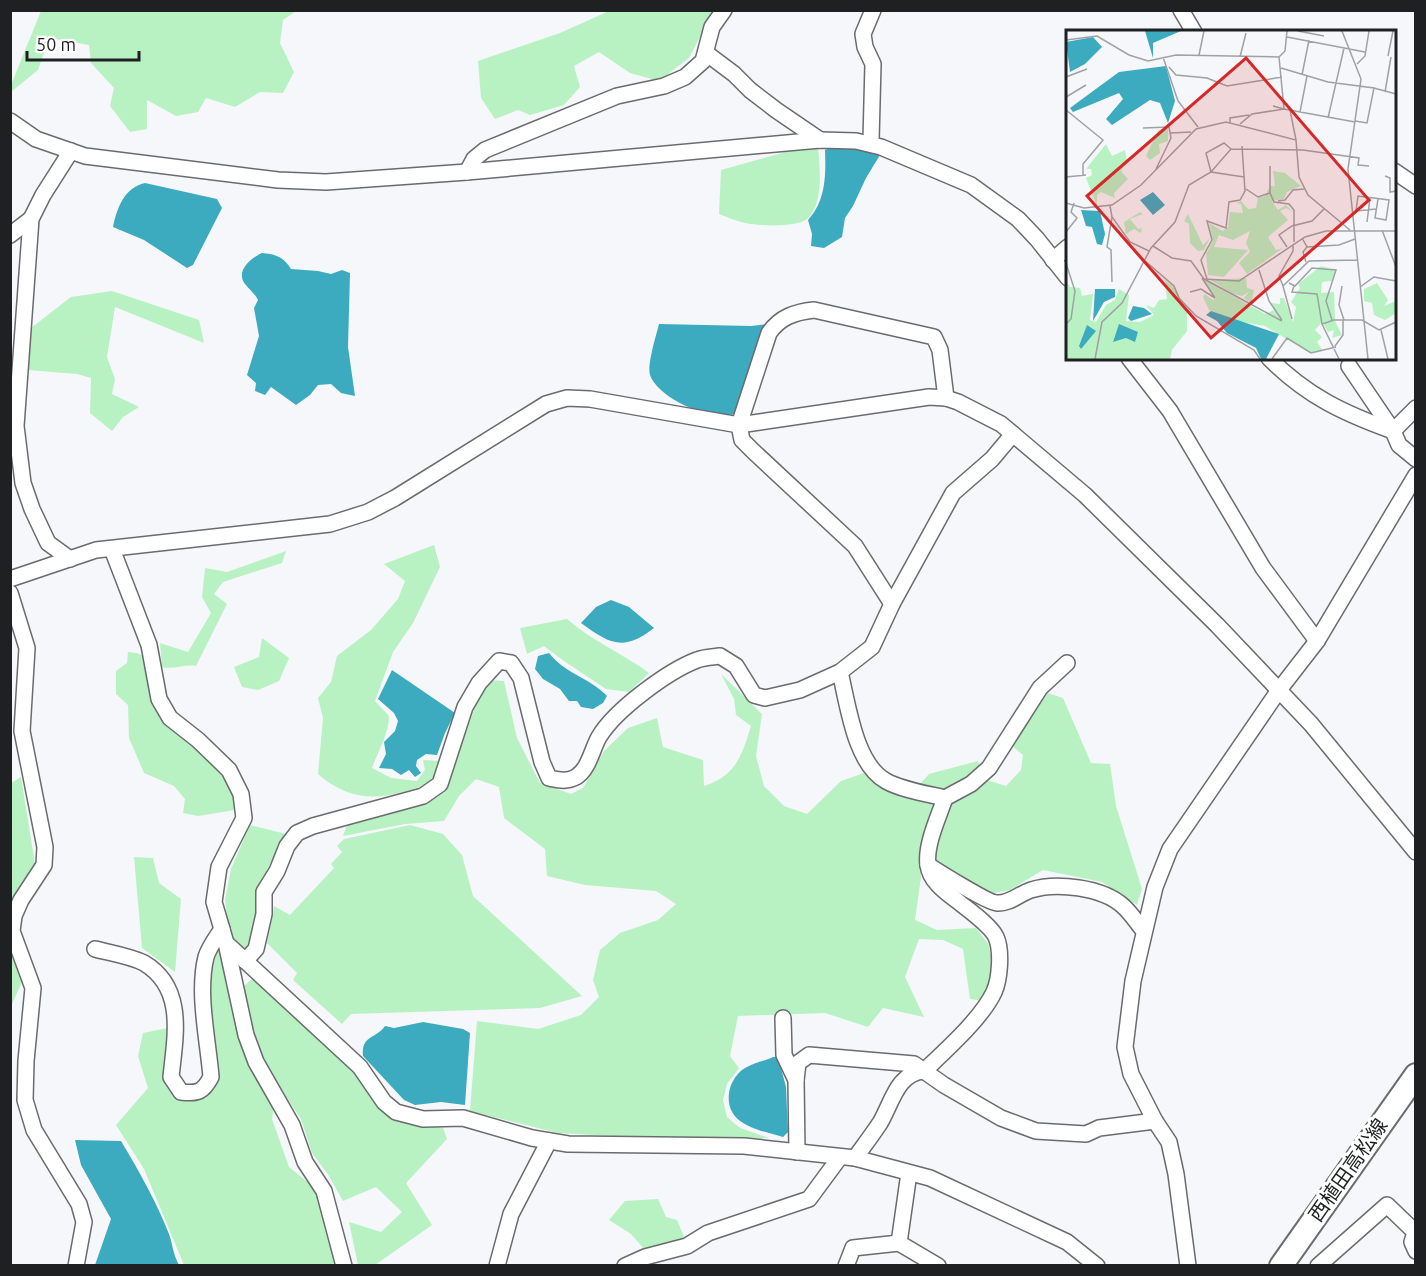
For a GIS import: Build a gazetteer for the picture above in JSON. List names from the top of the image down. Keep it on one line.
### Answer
{"streets":{"main road":["西植田高松線"]},"scale_bar":"50 m"}
